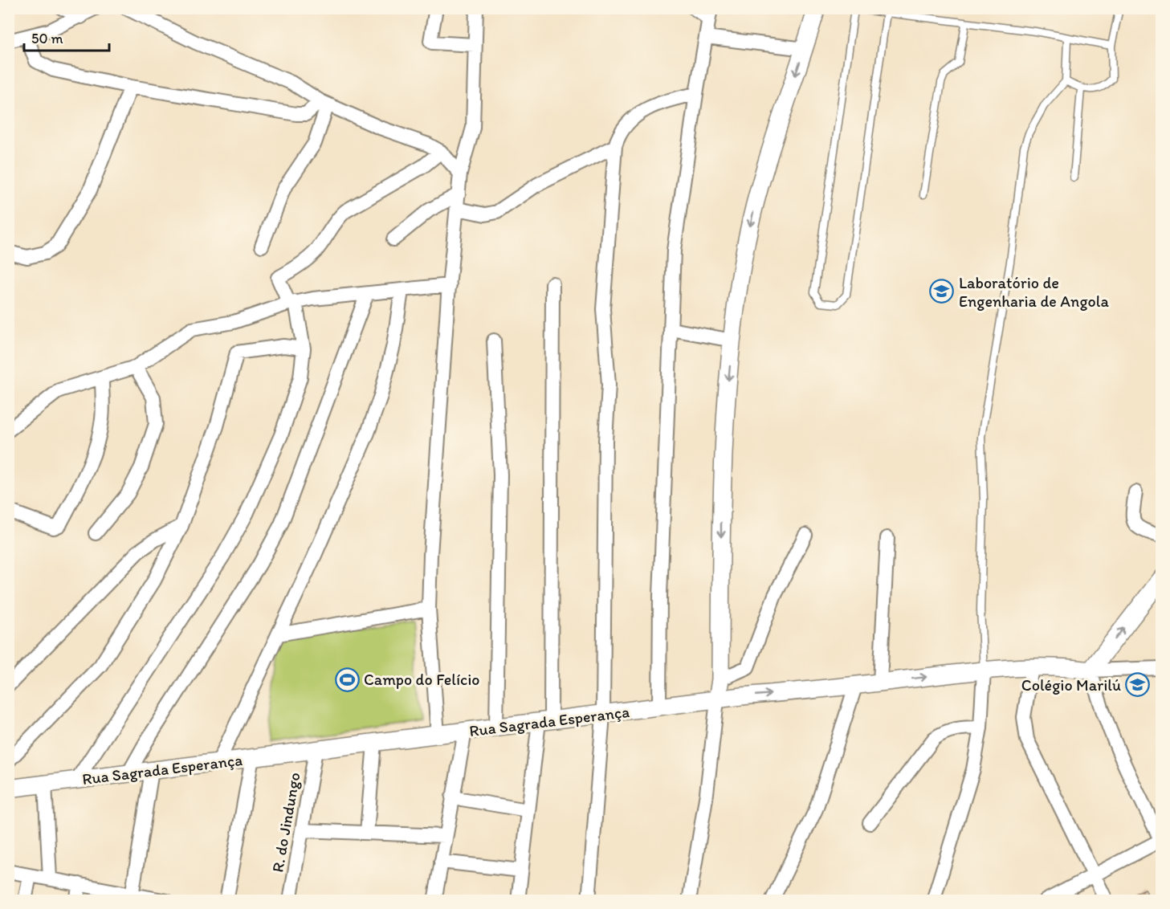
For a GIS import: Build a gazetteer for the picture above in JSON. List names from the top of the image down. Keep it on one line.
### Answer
{"streets":{"street":["Rua Sagrada Esperança","R. do Jindungo"]},"crossings":[["Rua Sagrada Esperança","R. do Jindungo"]],"places":{"school or university":["Laboratório de Engenharia de Angola","Colégio Marilú"],"sports":["Campo do Felício"]},"scale_bar":"50 m"}
